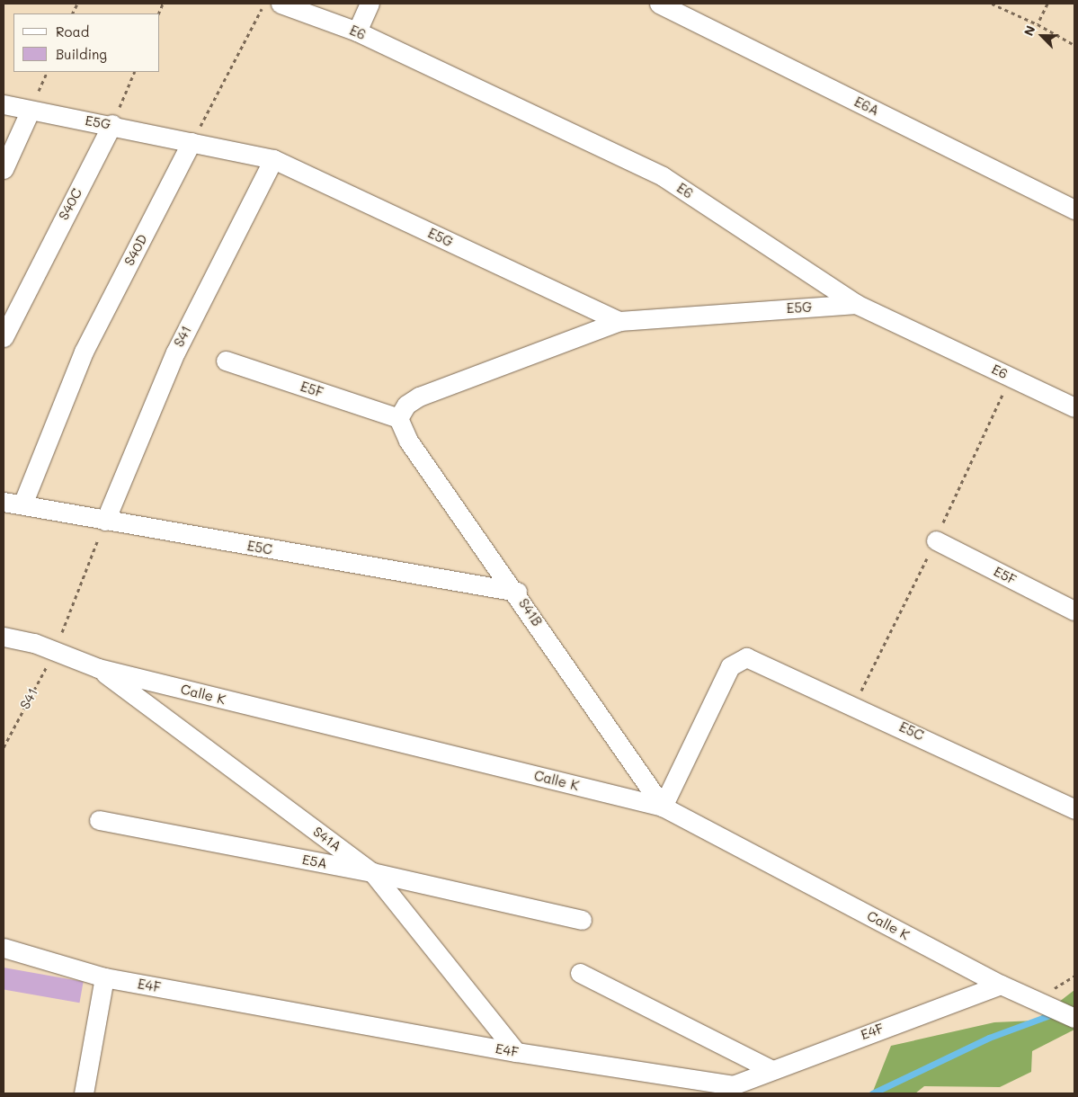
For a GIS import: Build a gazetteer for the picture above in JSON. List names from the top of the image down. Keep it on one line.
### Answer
{"streets":{"street":["E6","E6A","E5G","S40C","S40D","S41","E5F","E5C","S41B","Calle K","S41A","E5A","E4F"]},"crossings":[["E6","E5G"],["E5G","S40C"],["E5G","S40D"],["E5G","S41"],["S40D","E5C"],["S41","E5C"],["S41","Calle K"],["E5F","S41B"],["E5C","S41B"],["E5C","Calle K"],["S41B","Calle K"],["Calle K","S41A"],["Calle K","E4F"],["S41A","E5A"],["S41A","E4F"]],"legend":["Road","Building"],"north":"top left"}
